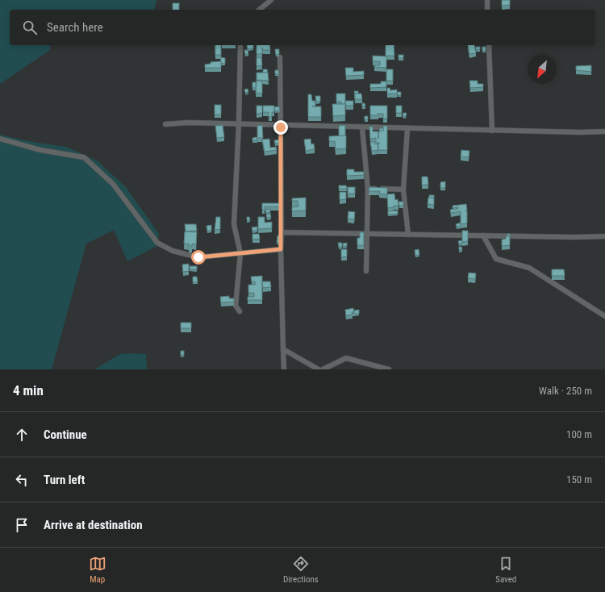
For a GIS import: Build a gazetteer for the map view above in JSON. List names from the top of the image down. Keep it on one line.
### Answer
{"north":"bottom left","page":{"search":"Search here","heading":["4 min","Walk · 250 m"],"list":[["Continue","100 m"],["Turn left","150 m"],"Arrive at destination"],"nav":["Map","Directions","Saved"]}}
